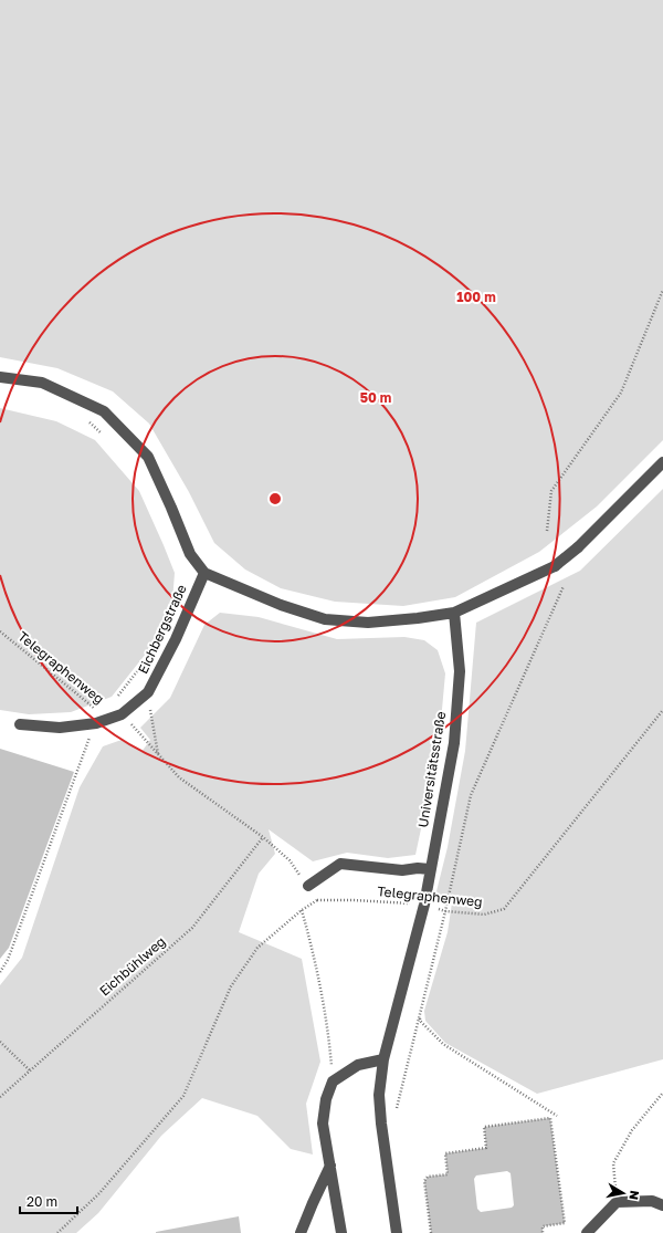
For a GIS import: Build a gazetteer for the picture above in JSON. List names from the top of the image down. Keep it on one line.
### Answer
{"streets":{"street":["Eichbergstraße","Universitätsstraße"],"path":["Telegraphenweg","Eichbühlweg"]},"crossings":[["Eichbergstraße","Telegraphenweg"],["Telegraphenweg","Universitätsstraße"]],"scale_bar":"20 m","north":"right","rings":["100 m","50 m"]}
